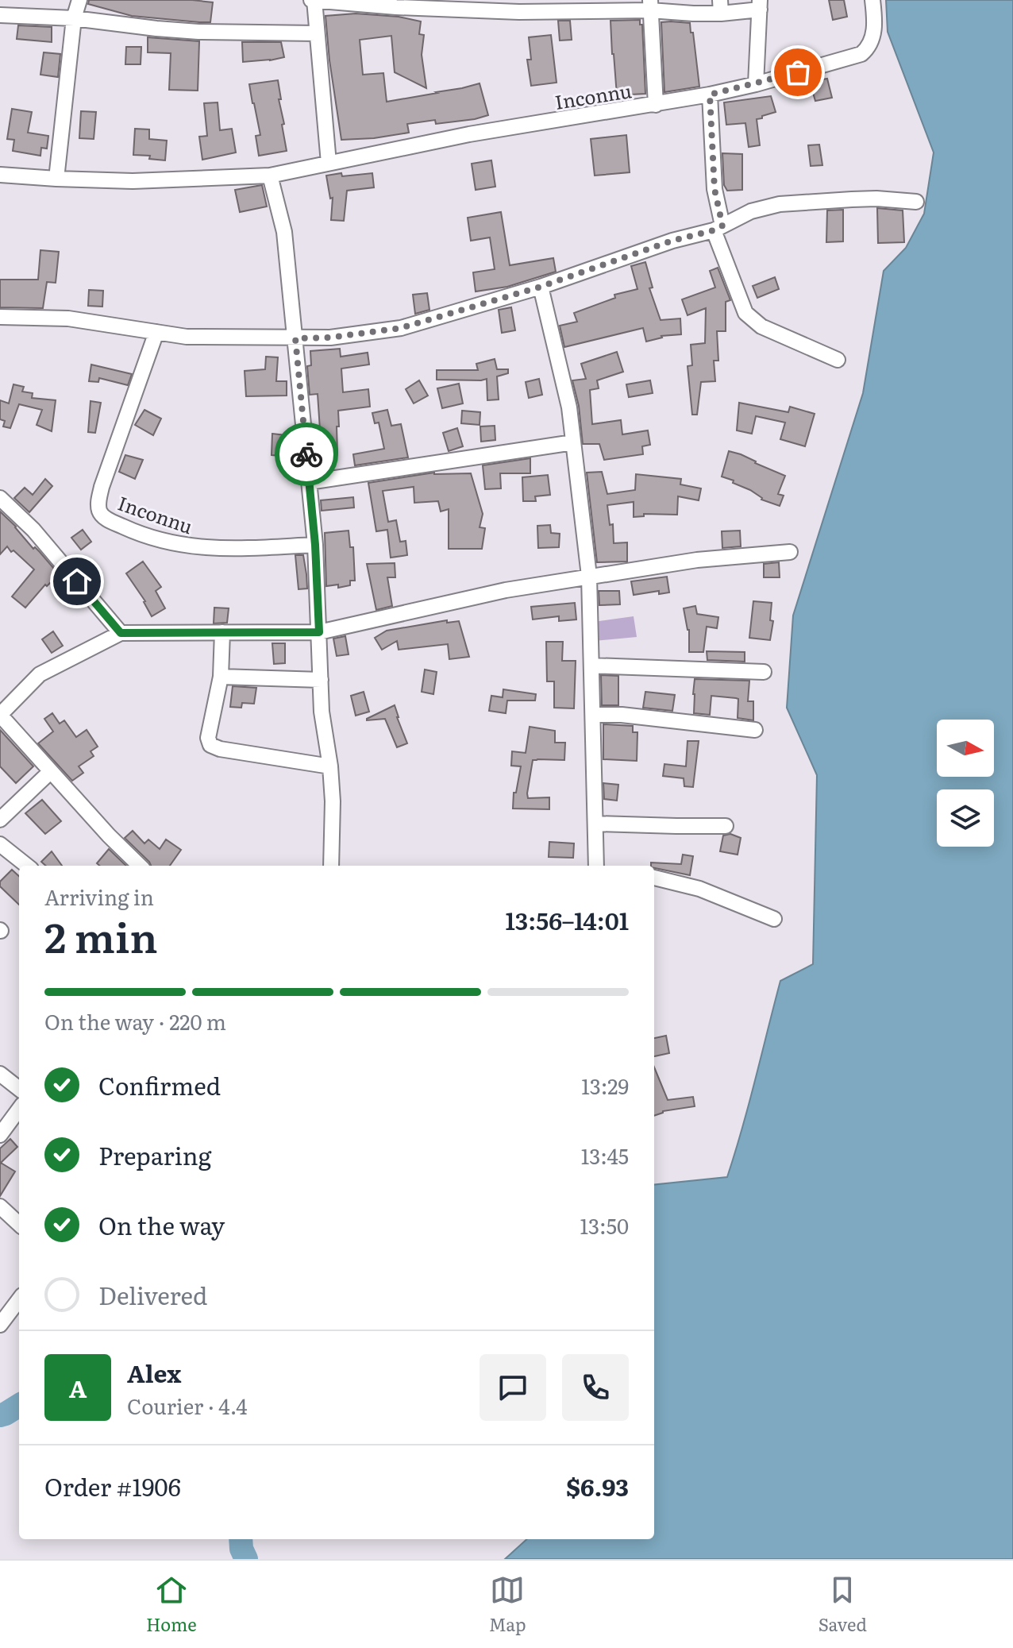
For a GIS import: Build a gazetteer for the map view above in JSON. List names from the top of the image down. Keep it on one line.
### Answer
{"streets":{"street":["Inconnu"]},"north":"right","page":{"heading":["2 min","Arriving in","13:56–14:01"],"panel":["Alex","Courier · 4.4","Order #1906","$6.93"],"bar":"On the way · 220 m","list":[["Confirmed","13:29"],["Preparing","13:45"],["On the way","13:50"],"Delivered"],"round":"A","tabs":["Home","Map","Saved"]}}
